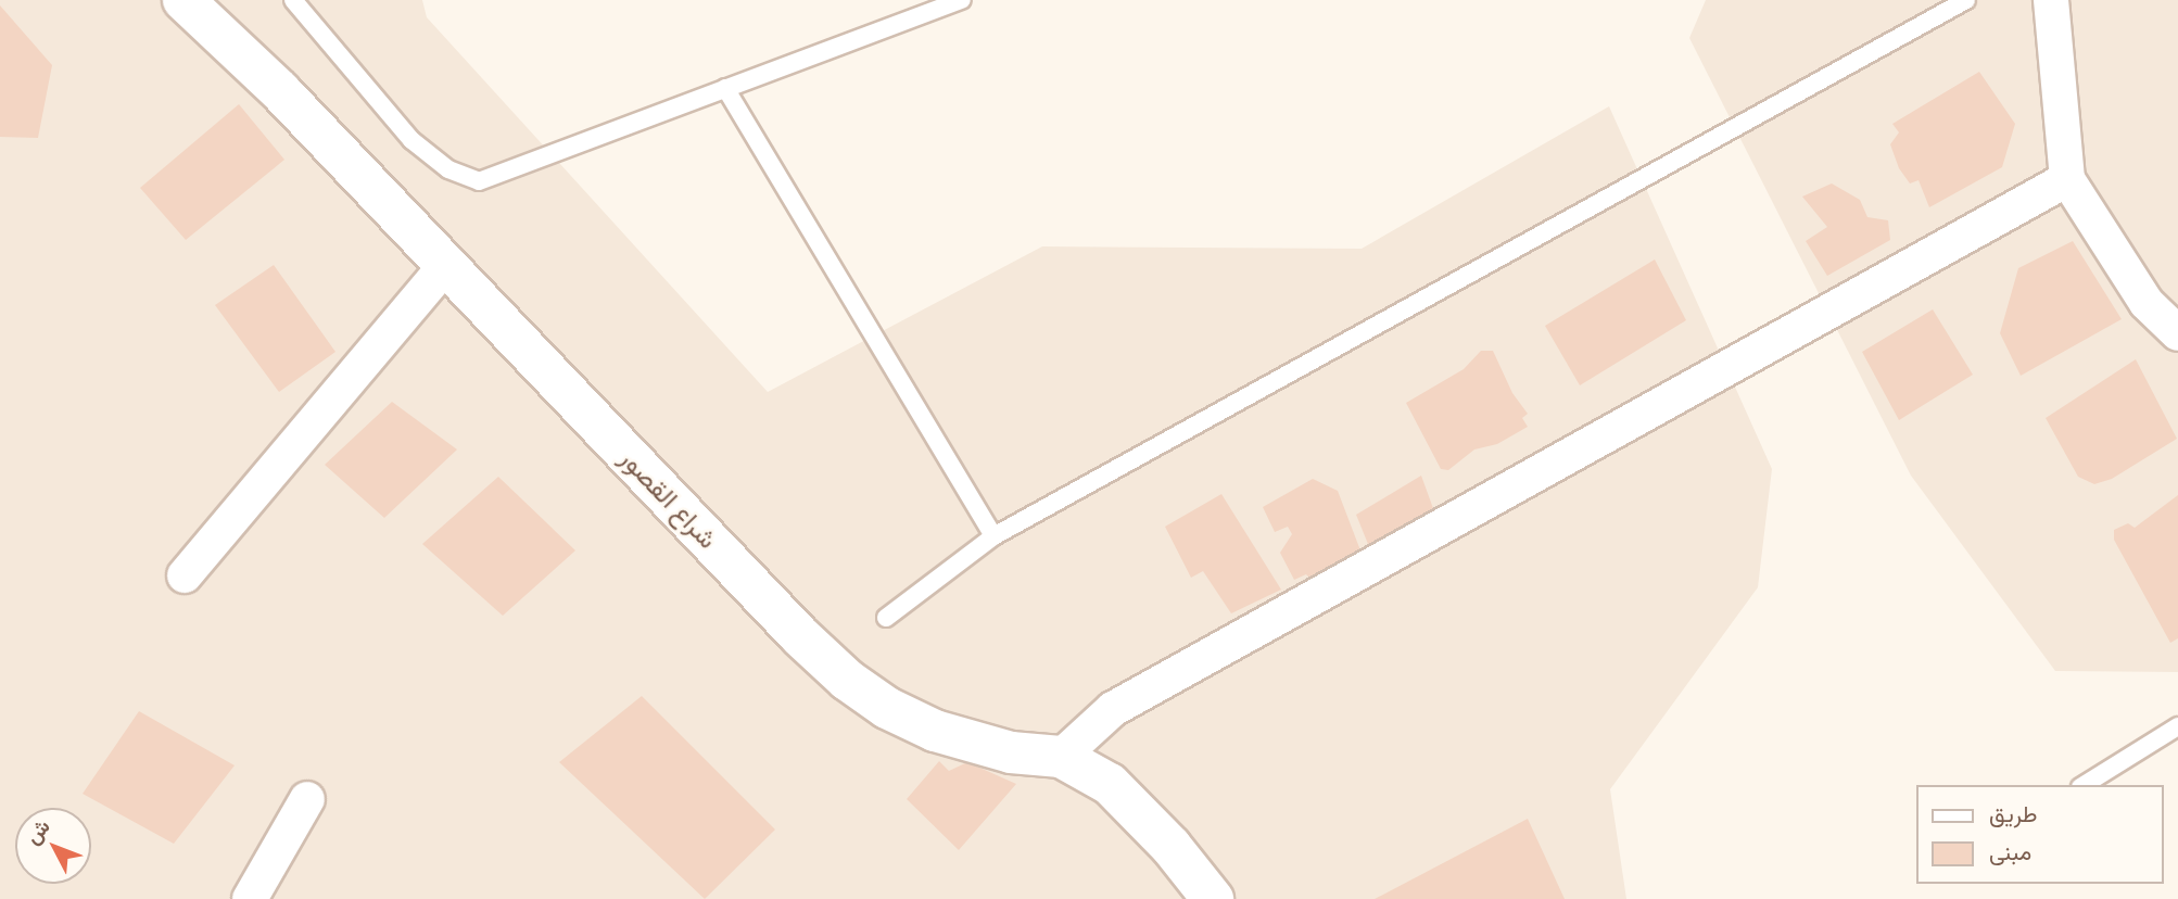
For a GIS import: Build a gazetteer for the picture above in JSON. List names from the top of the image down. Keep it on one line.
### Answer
{"streets":{"street":["شراع القصور"]},"legend":["طريق","مبنى"],"north":"top left"}
